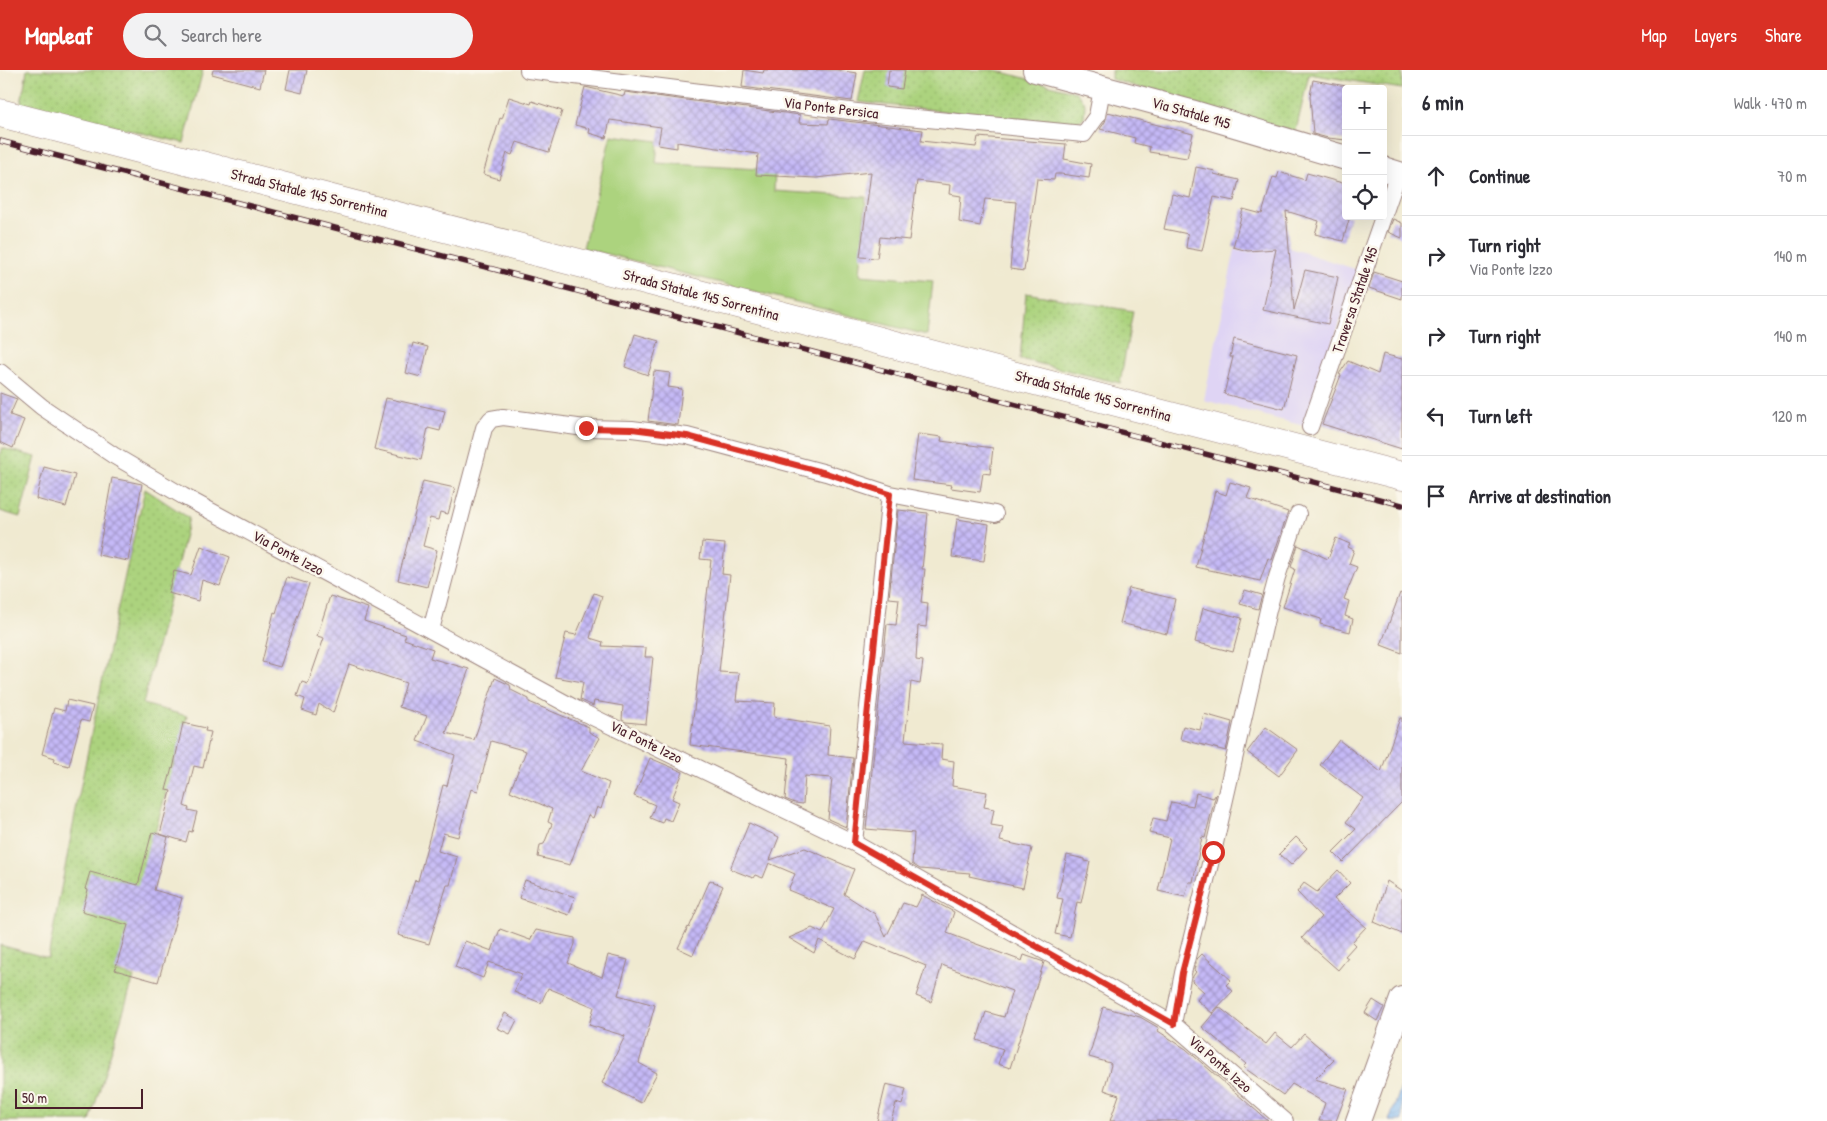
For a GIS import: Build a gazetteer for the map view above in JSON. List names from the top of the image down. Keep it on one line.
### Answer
{"streets":{"highway":["Strada Statale 145 Sorrentina"],"main road":["Via Statale 145"],"street":["Via Ponte Persica","Traversa Statale 145","Via Ponte Izzo"]},"crossings":[["Via Ponte Persica","Via Statale 145"]],"scale_bar":"50 m","page":{"header":"Mapleaf","search":"Search here","nav":["Map","Layers","Share"],"heading":["6 min","Walk · 470 m"],"map_buttons":["+","−"],"list":[["Continue","70 m"],["Turn right","Via Ponte Izzo","140 m"],["Turn right","140 m"],["Turn left","120 m"],"Arrive at destination"],"scale":"50 m"}}
